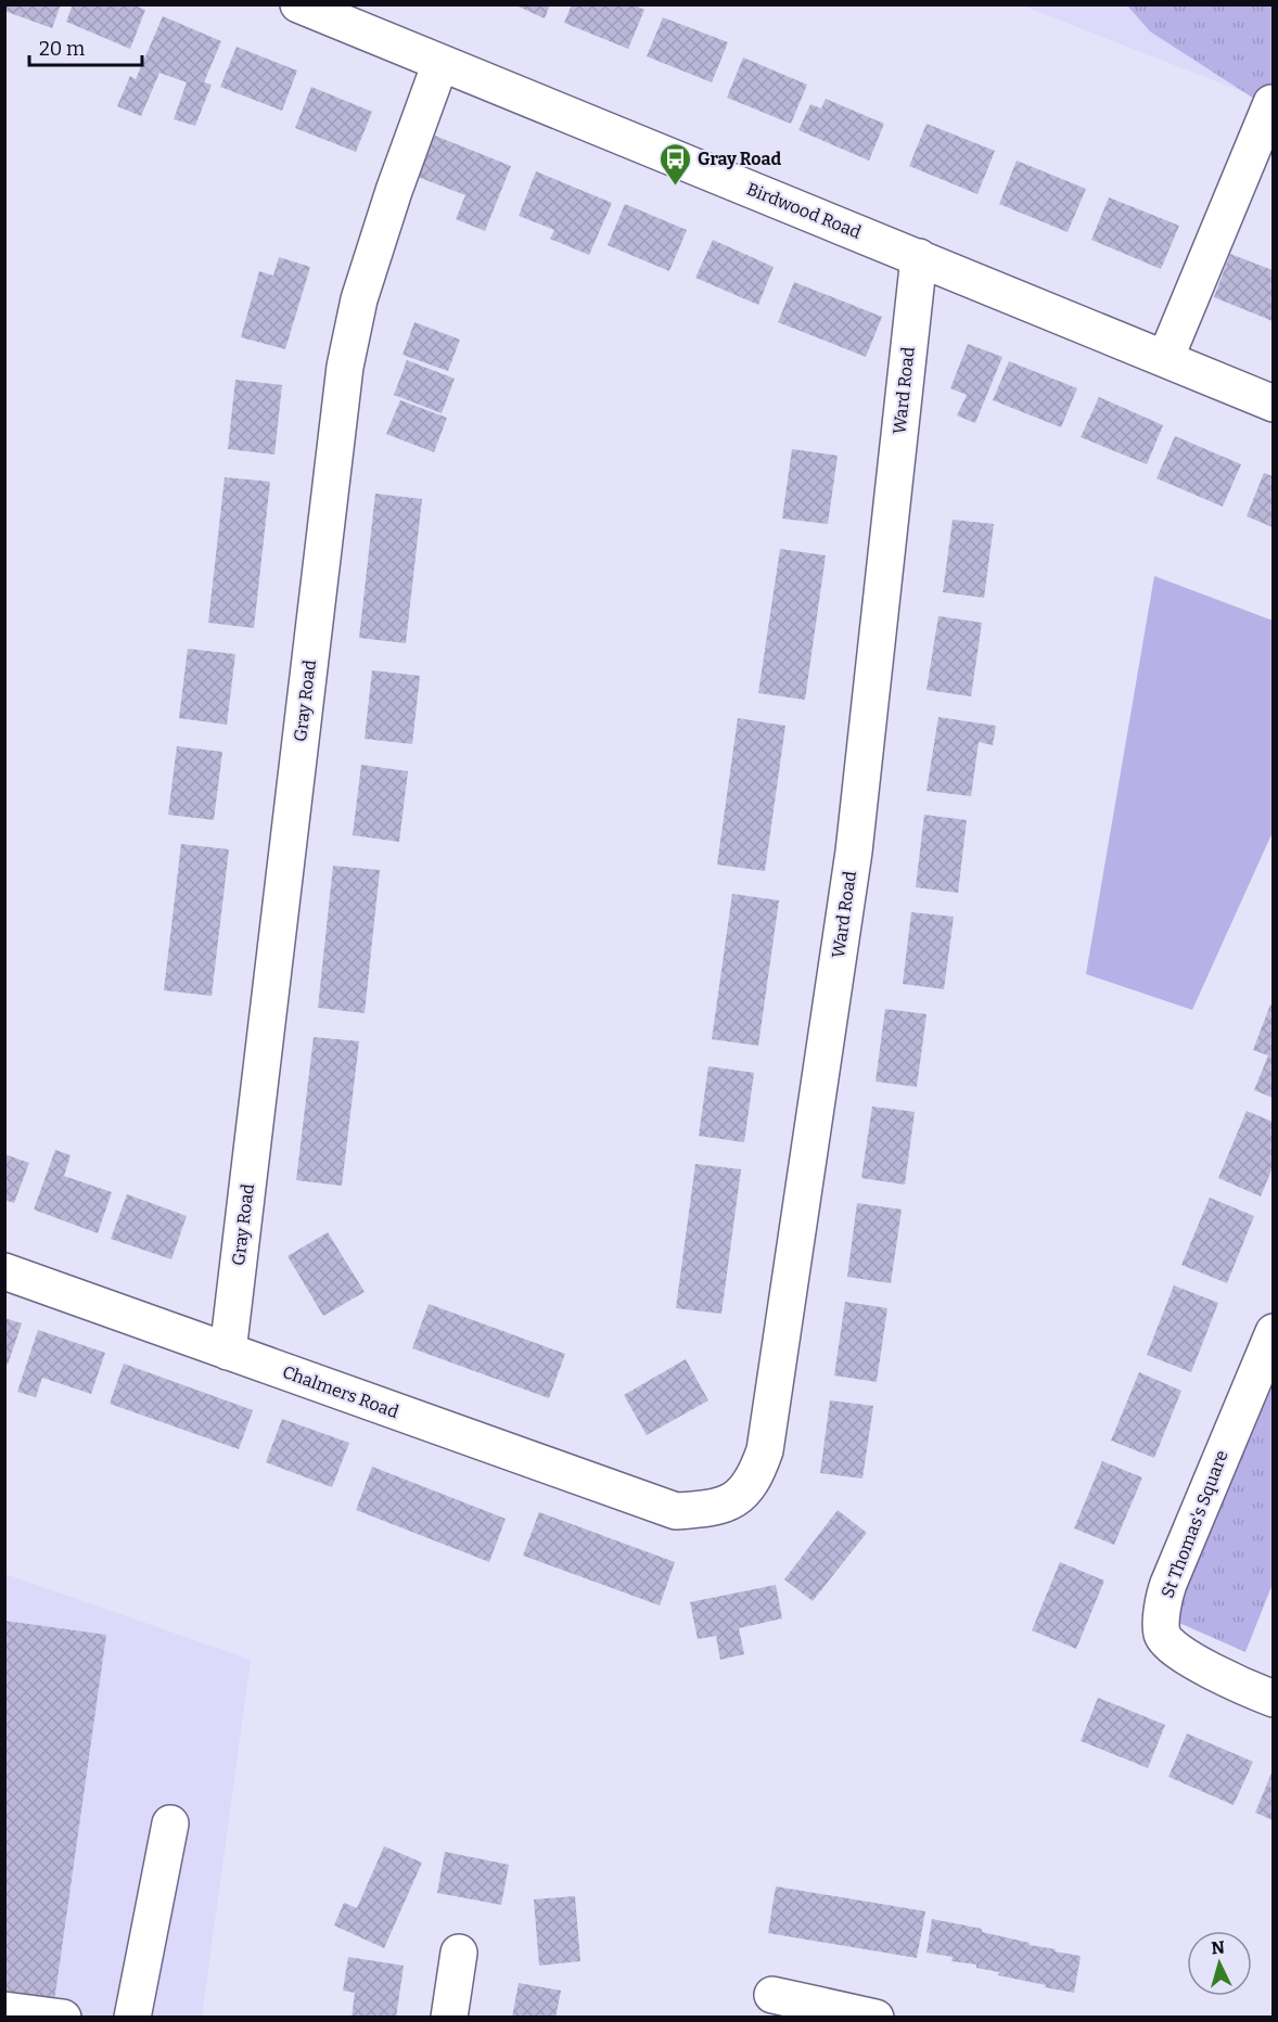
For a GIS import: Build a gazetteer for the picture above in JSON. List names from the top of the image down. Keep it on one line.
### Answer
{"streets":{"street":["Birdwood Road","Ward Road","Gray Road","Chalmers Road","St Thomas's Square"]},"crossings":[["Birdwood Road","Ward Road"],["Birdwood Road","Gray Road"],["Ward Road","Chalmers Road"],["Gray Road","Chalmers Road"]],"places":{"bus stop":["Gray Road"]},"scale_bar":"20 m","north":"top"}
